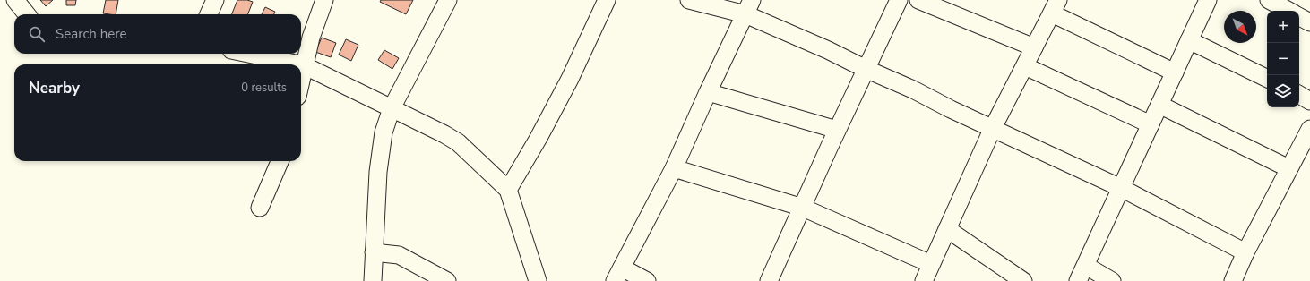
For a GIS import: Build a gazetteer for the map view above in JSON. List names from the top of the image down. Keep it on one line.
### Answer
{"north":"bottom right","page":{"map_buttons":["+","−"],"search":"Search here","heading":["Nearby","0 results"]}}
